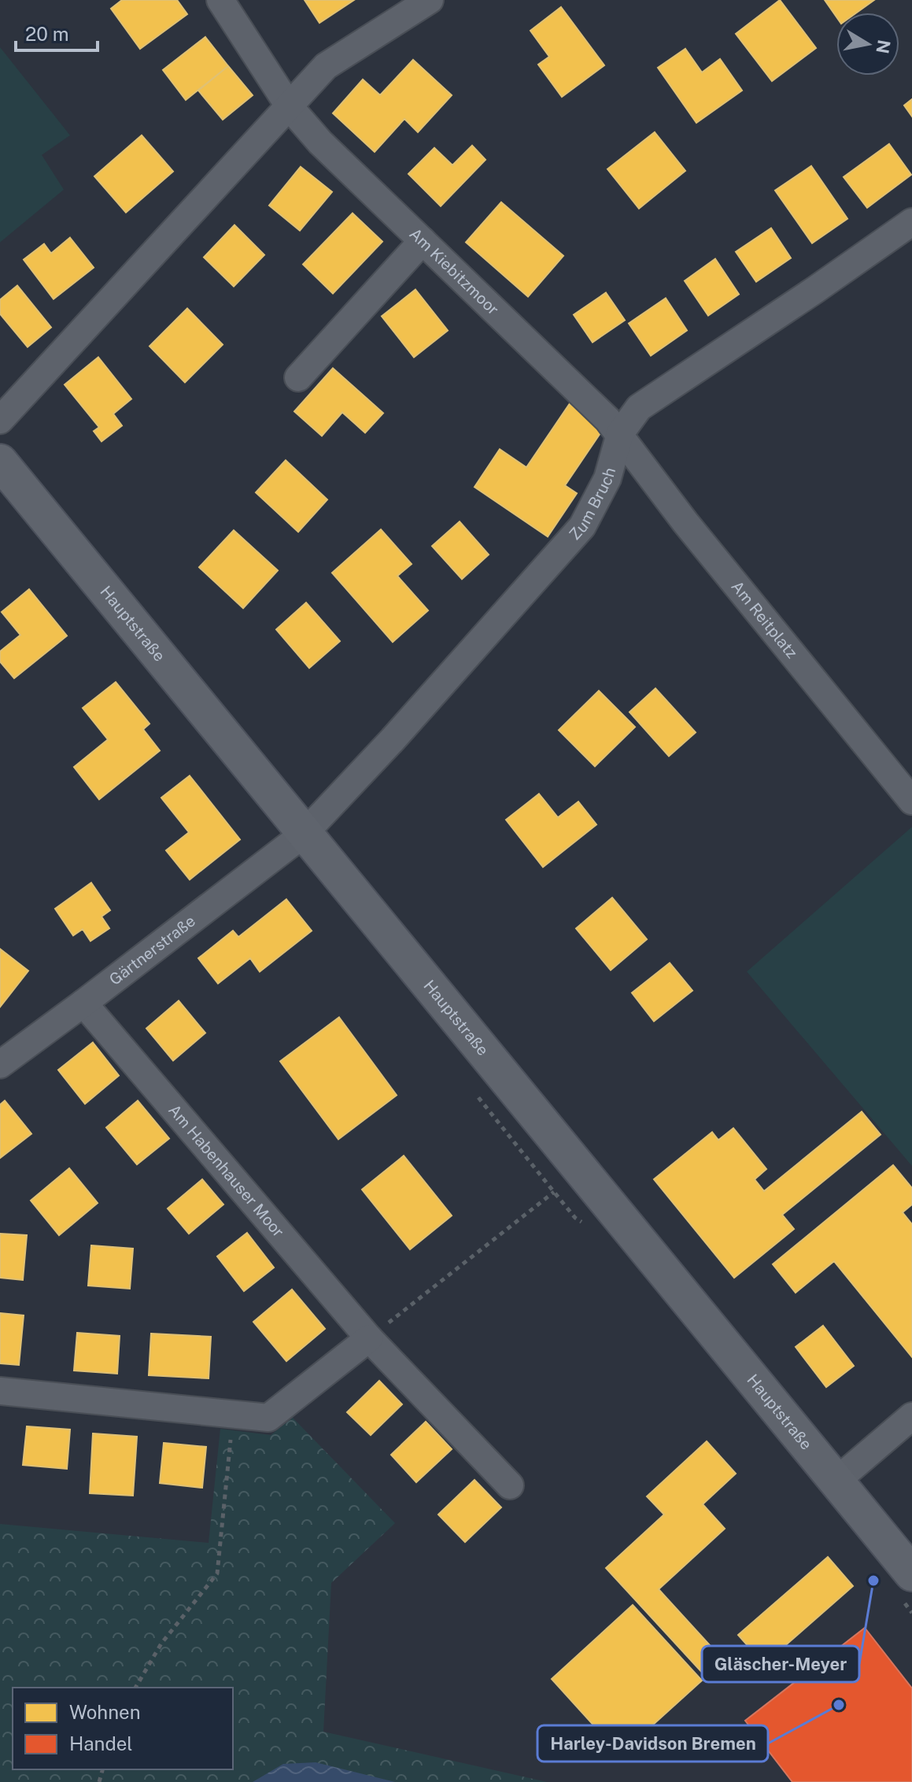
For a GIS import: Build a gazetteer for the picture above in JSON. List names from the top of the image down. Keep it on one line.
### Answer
{"streets":{"main road":["Hauptstraße"],"street":["Am Kiebitzmoor","Zum Bruch","Am Reitplatz","Gärtnerstraße","Am Habenhauser Moor"]},"crossings":[["Am Kiebitzmoor","Zum Bruch"],["Am Kiebitzmoor","Am Reitplatz"],["Zum Bruch","Am Reitplatz"],["Zum Bruch","Hauptstraße"],["Zum Bruch","Gärtnerstraße"],["Hauptstraße","Gärtnerstraße"],["Gärtnerstraße","Am Habenhauser Moor"]],"places":["Gläscher-Meyer","Harley-Davidson Bremen"],"legend":["Wohnen","Handel"],"scale_bar":"20 m","north":"right"}
